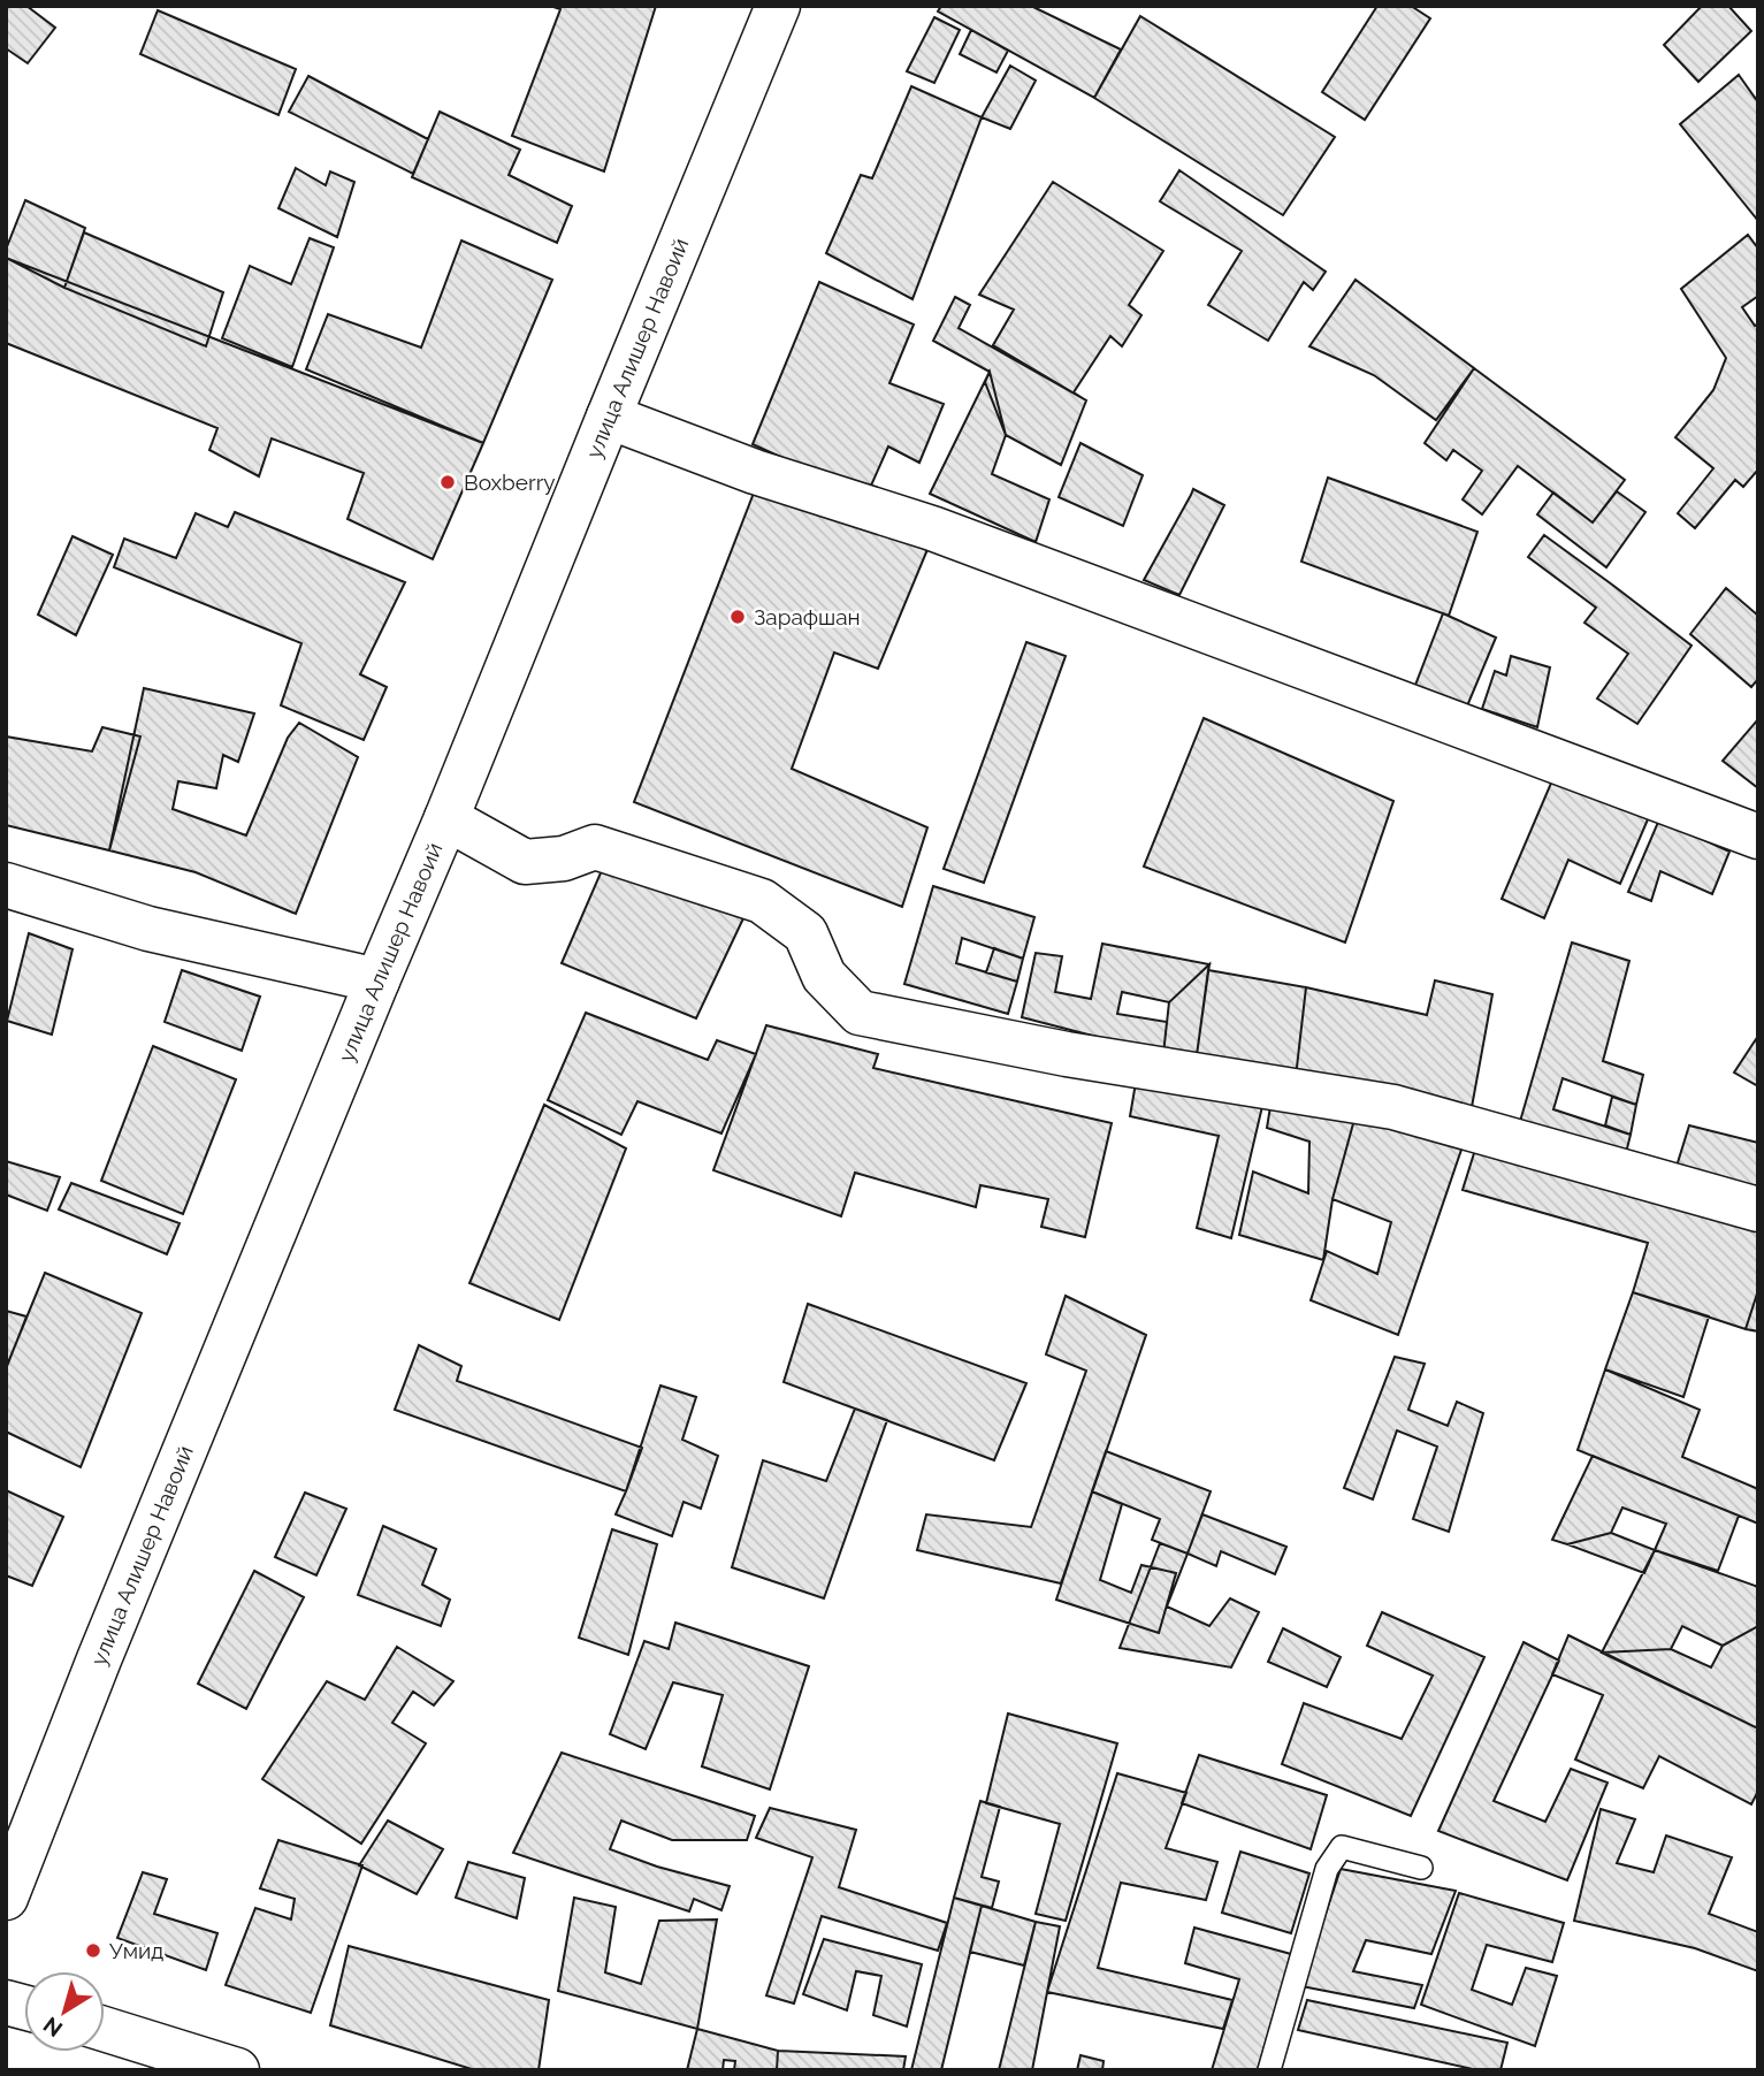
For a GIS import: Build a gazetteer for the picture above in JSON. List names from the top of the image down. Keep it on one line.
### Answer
{"streets":{"street":["улица Алишер Навоий"]},"places":["Boxberry","Зарафшан","Умид"],"north":"bottom left"}
